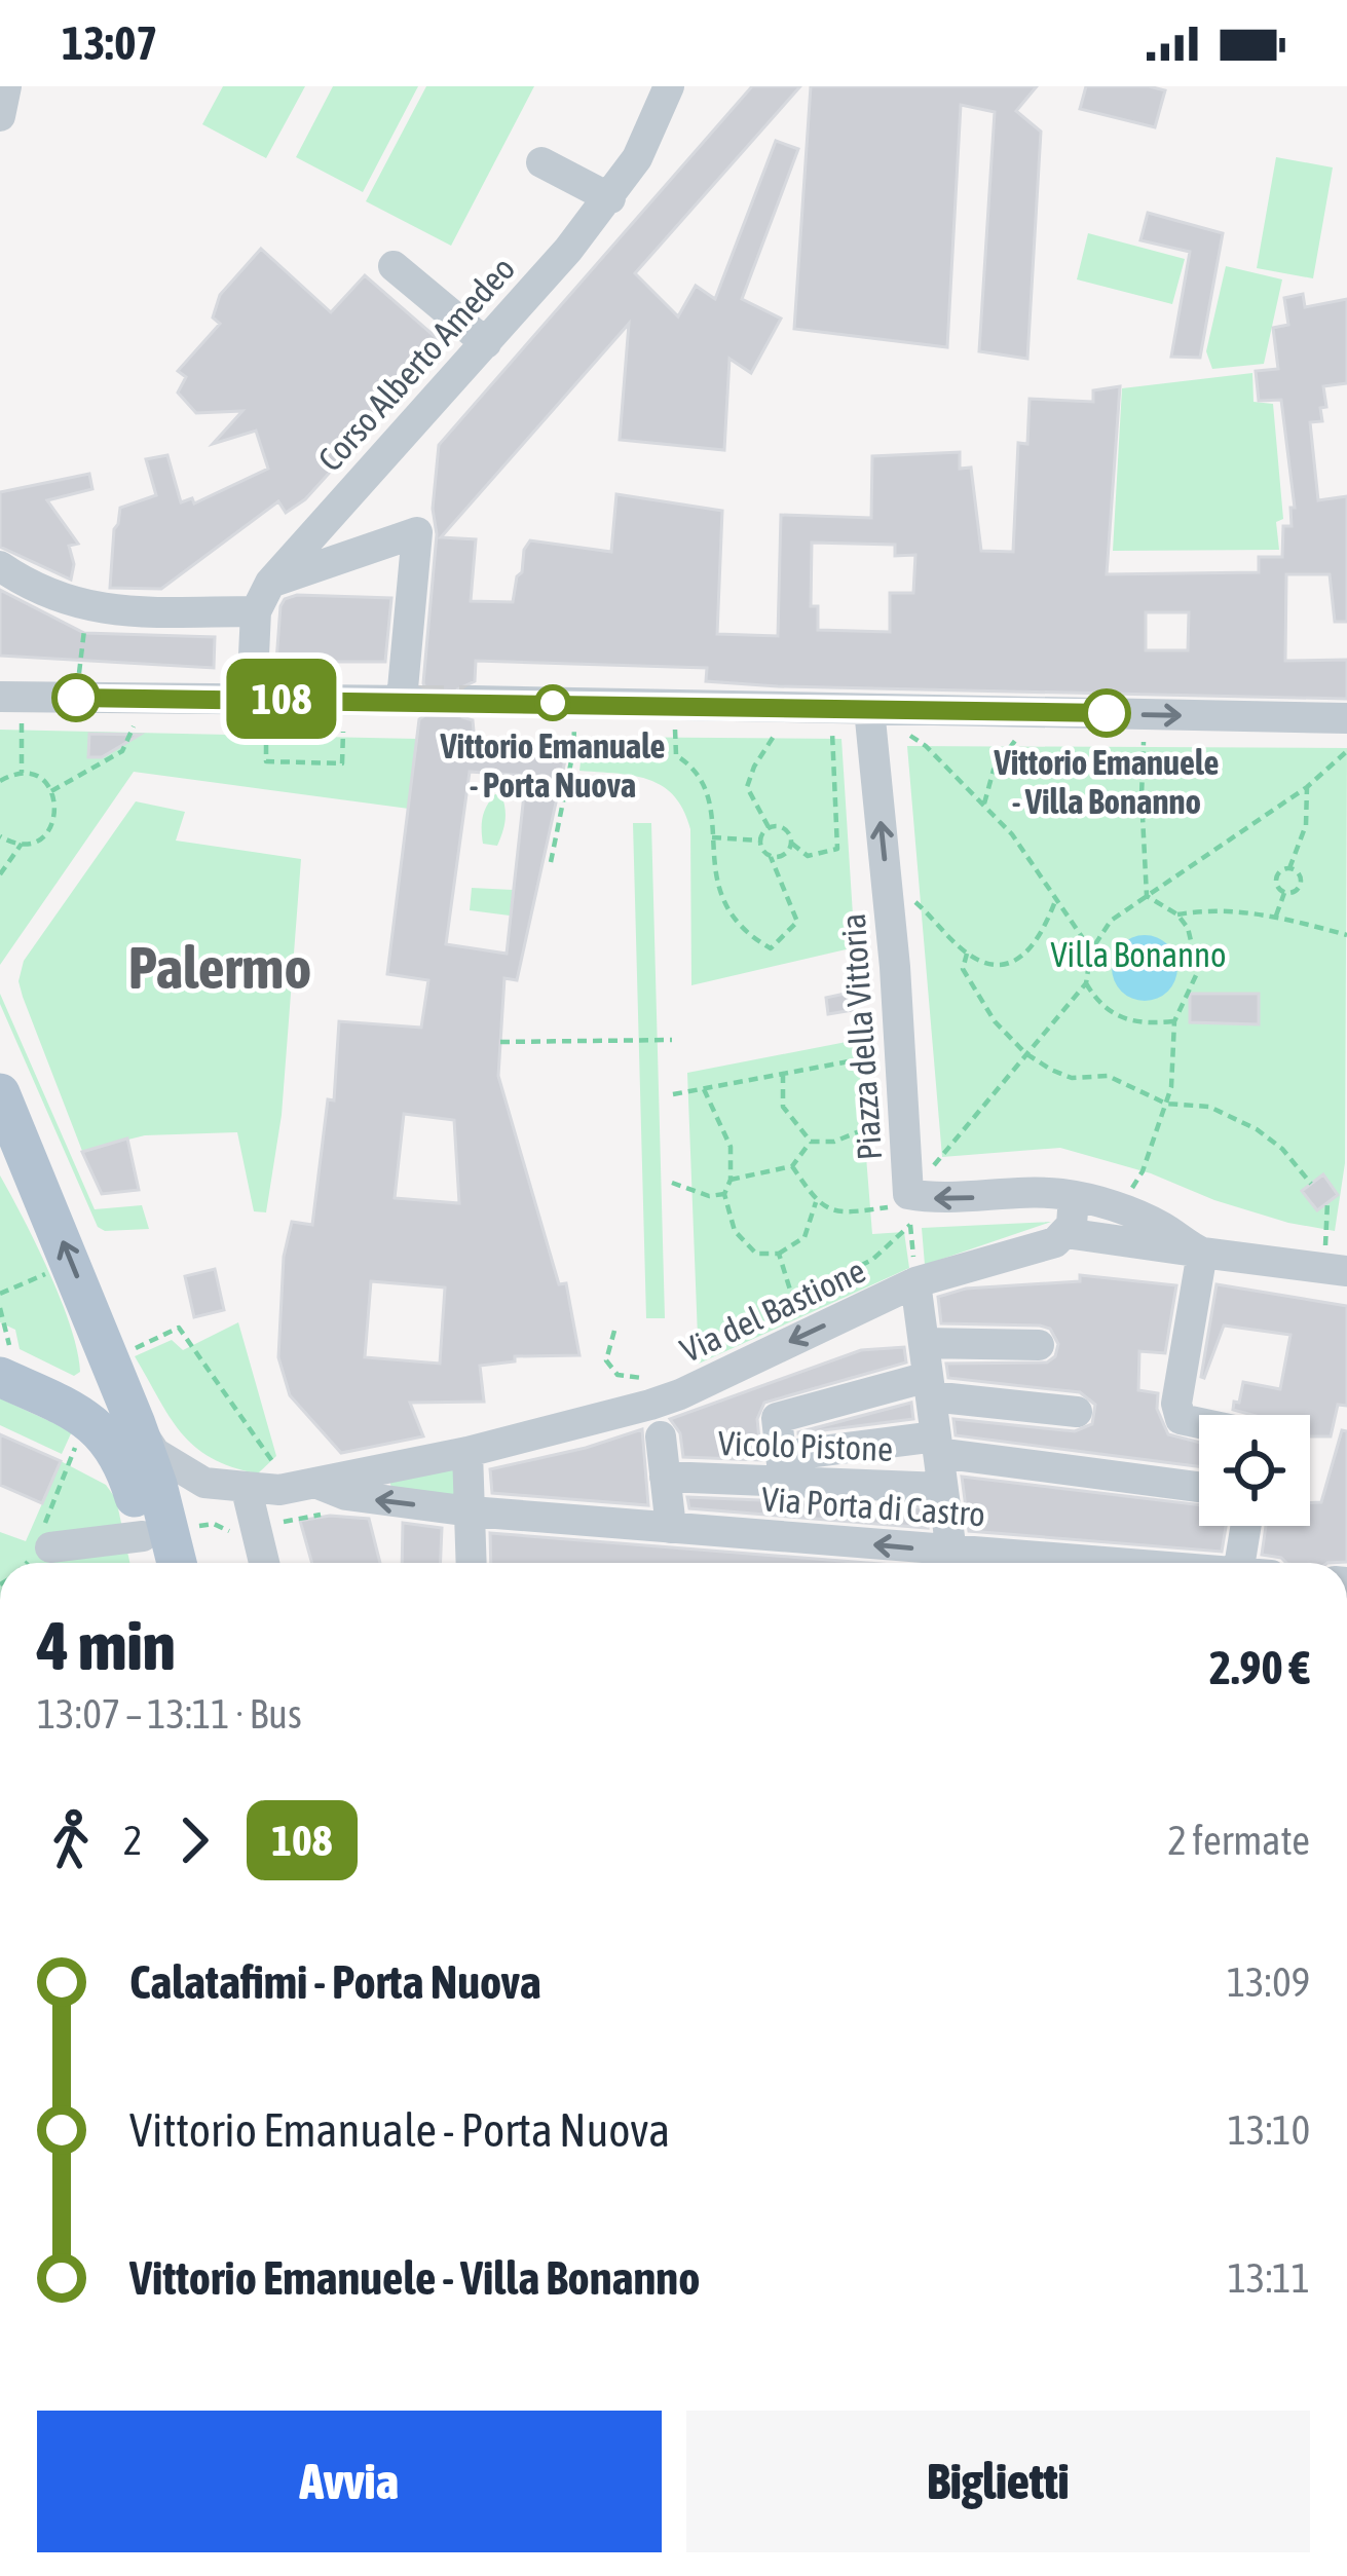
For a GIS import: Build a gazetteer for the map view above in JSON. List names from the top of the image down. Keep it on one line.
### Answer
{"streets":{"street":["Corso Alberto Amedeo","Piazza della Vittoria","Via del Bastione","Vicolo Pistone","Via Porta di Castro"]},"crossings":[["Via del Bastione","Via Porta di Castro"]],"districts":["Palermo"],"parks":["Villa Bonanno"],"places":["Vittorio Emanuale - Porta Nuova","Vittorio Emanuele - Villa Bonanno"],"lines":["bus line 108"],"page":{"status":"13:07","on_map":"108","heading":["4 min","13:07 – 13:11 · Bus","2.90 €"],"legs":["2","108","2 fermate"],"list":[{"name":"Calatafimi - Porta Nuova","value":"13:09"},{"name":"Vittorio Emanuale - Porta Nuova","value":"13:10"},{"name":"Vittorio Emanuele - Villa Bonanno","value":"13:11"}],"buttons":["Avvia","Biglietti"]}}
